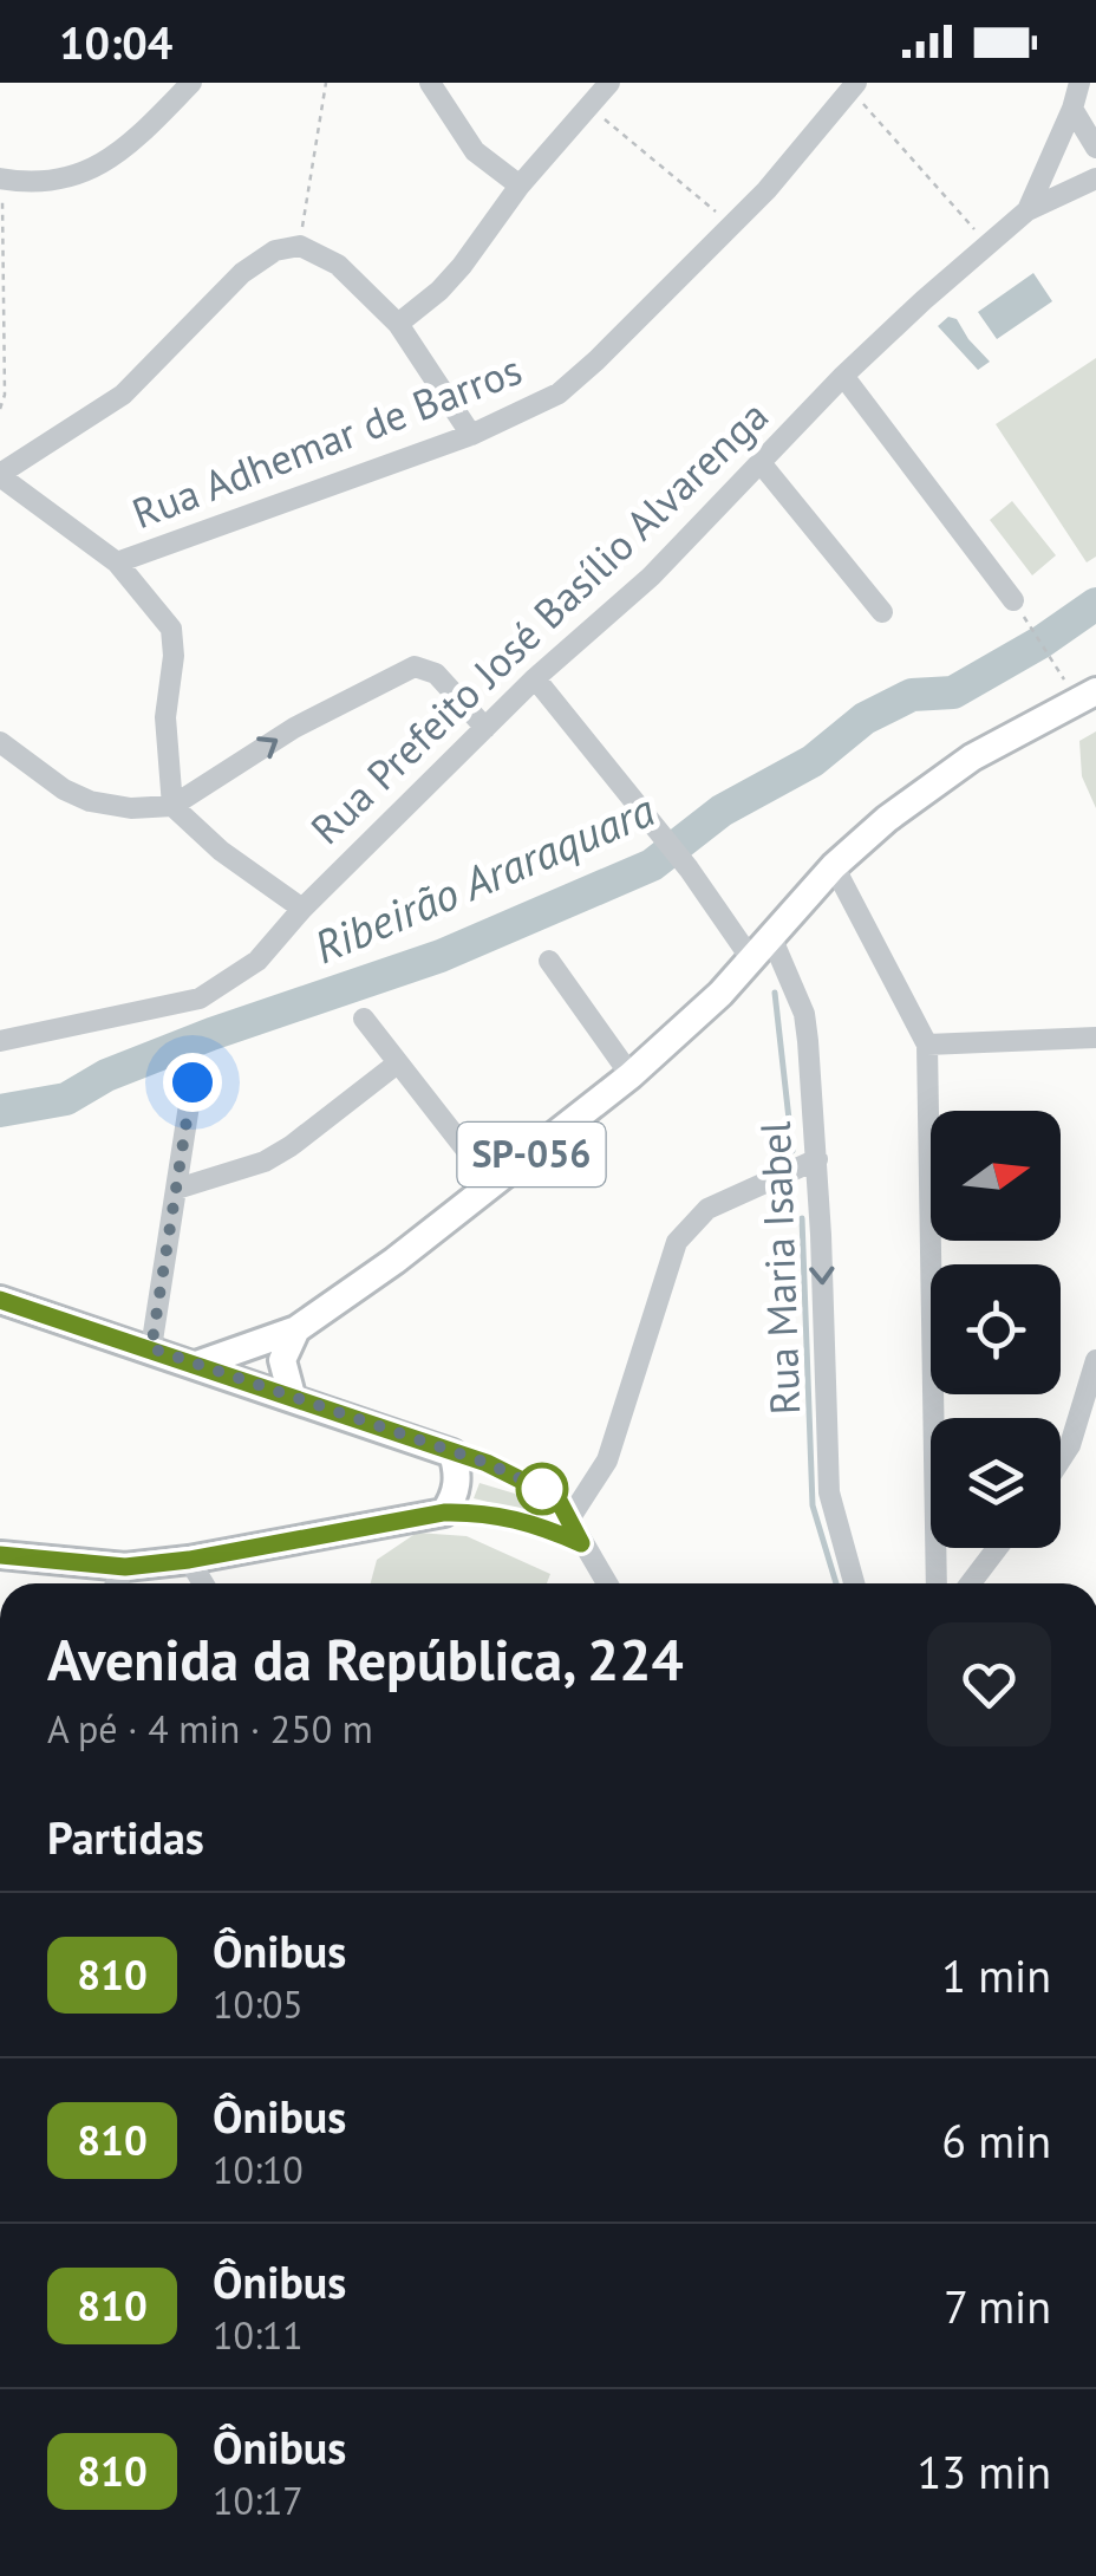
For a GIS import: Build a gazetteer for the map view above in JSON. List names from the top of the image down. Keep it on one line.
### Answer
{"streets":{"main road":["SP-056"],"street":["Rua Adhemar de Barros","Rua Prefeito José Basílio Alvarenga","Rua Maria Isabel"]},"crossings":[["SP-056","Rua Maria Isabel"]],"water":["Ribeirão Araraquara"],"lines":["bus line 810"],"north":"right","page":{"status":"10:04","heading":[["Avenida da República, 224","A pé · 4 min · 250 m"],"Partidas"],"list":[{"mark":"810","name":"Ônibus","note":"10:05","value":"1 min"},{"mark":"810","name":"Ônibus","note":"10:10","value":"6 min"},{"mark":"810","name":"Ônibus","note":"10:11","value":"7 min"},{"mark":"810","name":"Ônibus","note":"10:17","value":"13 min"}]}}
